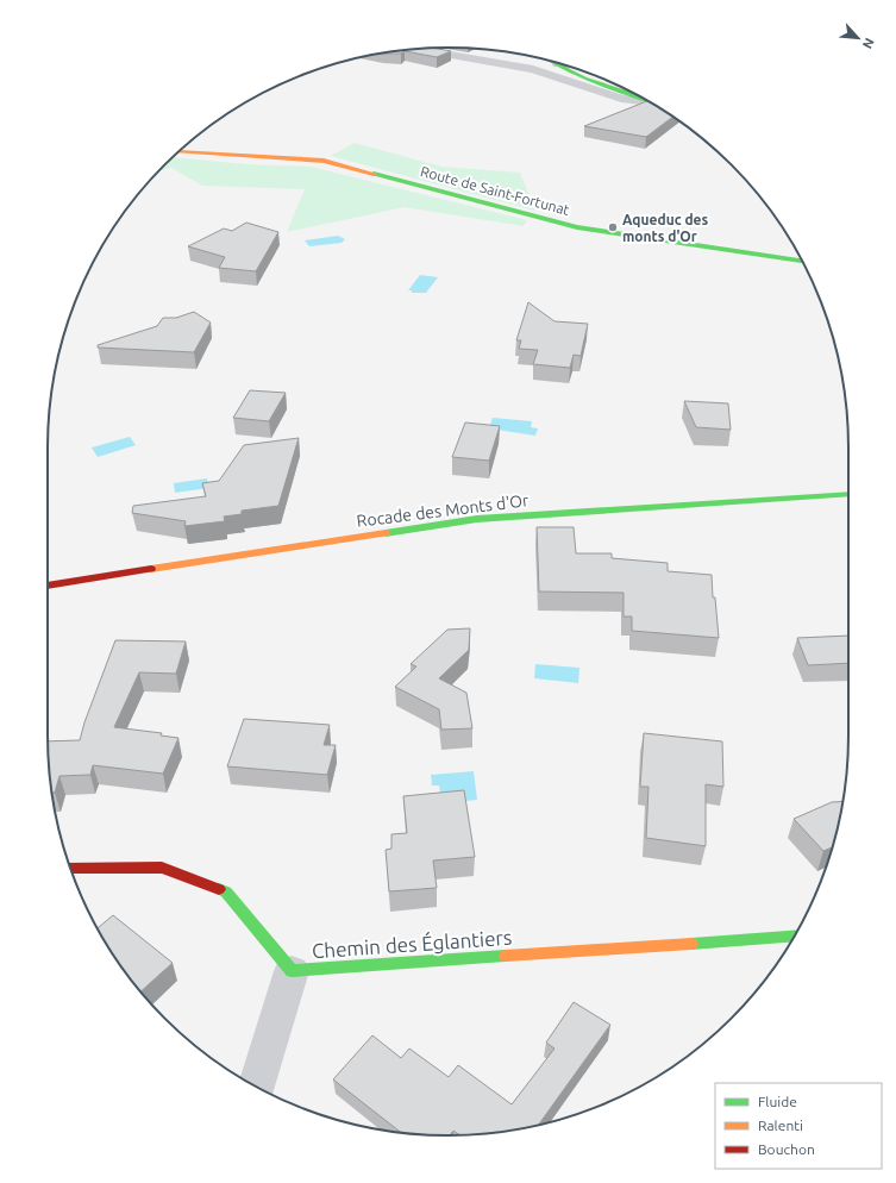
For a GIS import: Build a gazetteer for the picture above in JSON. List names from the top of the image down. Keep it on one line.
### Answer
{"streets":{"street":["Route de Saint-Fortunat","Rocade des Monts d'Or","Chemin des Églantiers"]},"places":["Aqueduc des monts d'Or"],"legend":["Fluide","Ralenti","Bouchon"],"north":"bottom right"}
